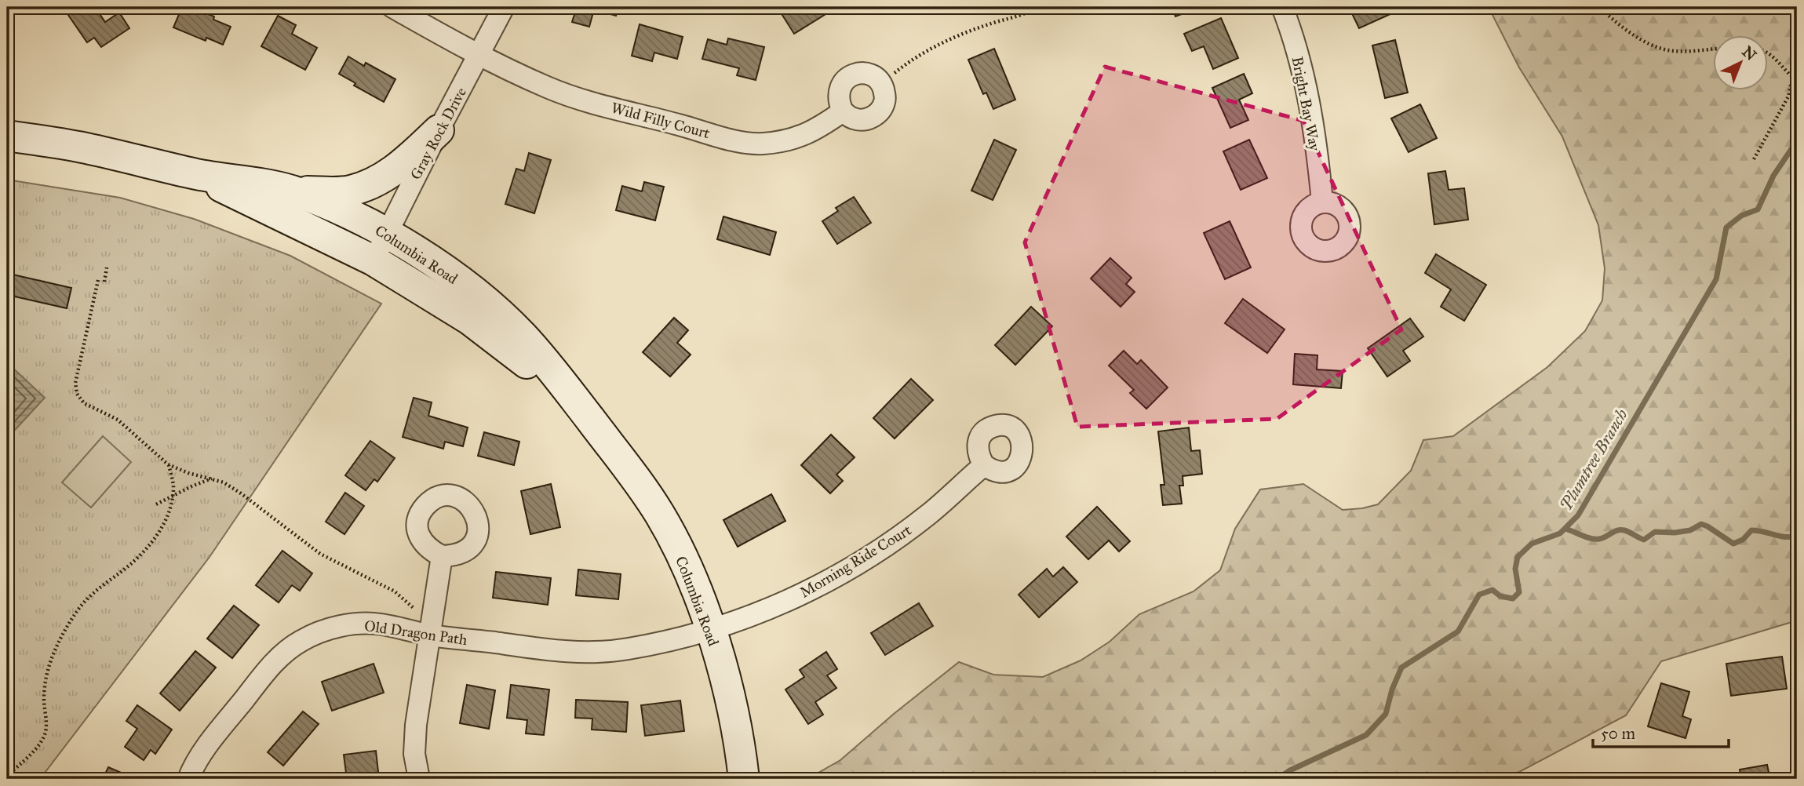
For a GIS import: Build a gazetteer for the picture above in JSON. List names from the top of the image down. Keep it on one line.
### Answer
{"streets":{"street":["Bright Bay Way","Wild Filly Court","Gray Rock Drive","Columbia Road","Morning Ride Court","Old Dragon Path"]},"crossings":[["Wild Filly Court","Gray Rock Drive"],["Gray Rock Drive","Columbia Road"],["Columbia Road","Morning Ride Court"],["Columbia Road","Old Dragon Path"],["Morning Ride Court","Old Dragon Path"]],"water":["Plumtree Branch"],"scale_bar":"50 m","north":"top right"}
